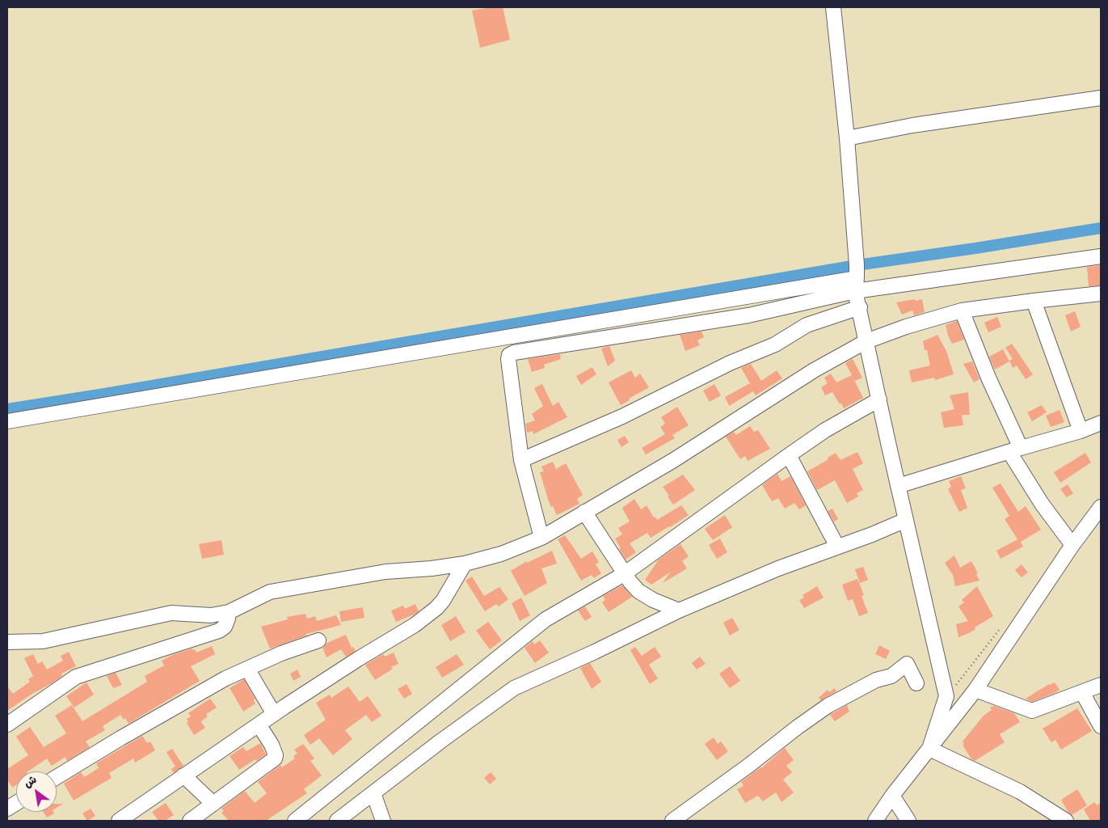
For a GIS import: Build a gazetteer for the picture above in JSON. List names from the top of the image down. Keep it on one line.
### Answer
{"north":"top left"}
